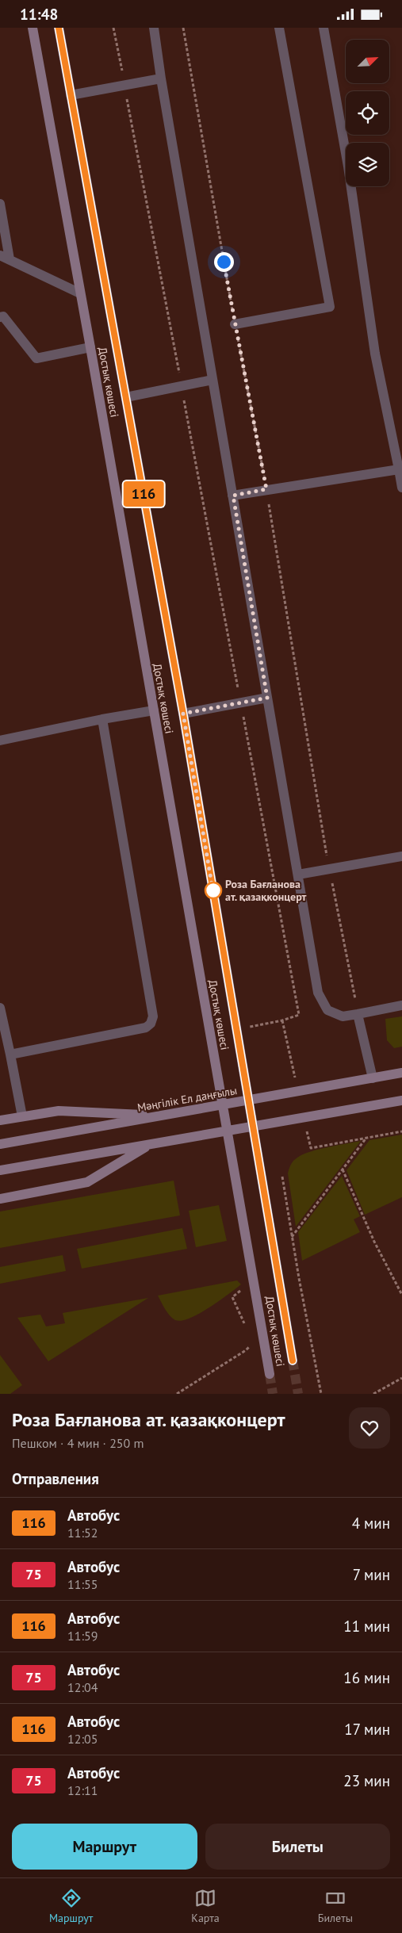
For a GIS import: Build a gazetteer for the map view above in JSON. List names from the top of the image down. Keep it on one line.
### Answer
{"streets":{"street":["Достық көшесі","Мәңгілік Ел даңғылы"]},"crossings":[["Достық көшесі","Мәңгілік Ел даңғылы"]],"places":["Роза Бағланова ат. қазақконцерт"],"lines":["bus line 116"],"north":"top right","page":{"status":"11:48","on_map":"116","heading":[["Роза Бағланова ат. қазақконцерт","Пешком · 4 мин · 250 m"],"Отправления"],"list":[{"mark":"116","name":"Автобус","note":"11:52","value":"4 мин"},{"mark":"75","name":"Автобус","note":"11:55","value":"7 мин"},{"mark":"116","name":"Автобус","note":"11:59","value":"11 мин"},{"mark":"75","name":"Автобус","note":"12:04","value":"16 мин"},{"mark":"116","name":"Автобус","note":"12:05","value":"17 мин"},{"mark":"75","name":"Автобус","note":"12:11","value":"23 мин"}],"buttons":["Маршрут","Билеты"],"tabs":["Маршрут","Карта","Билеты"]}}
